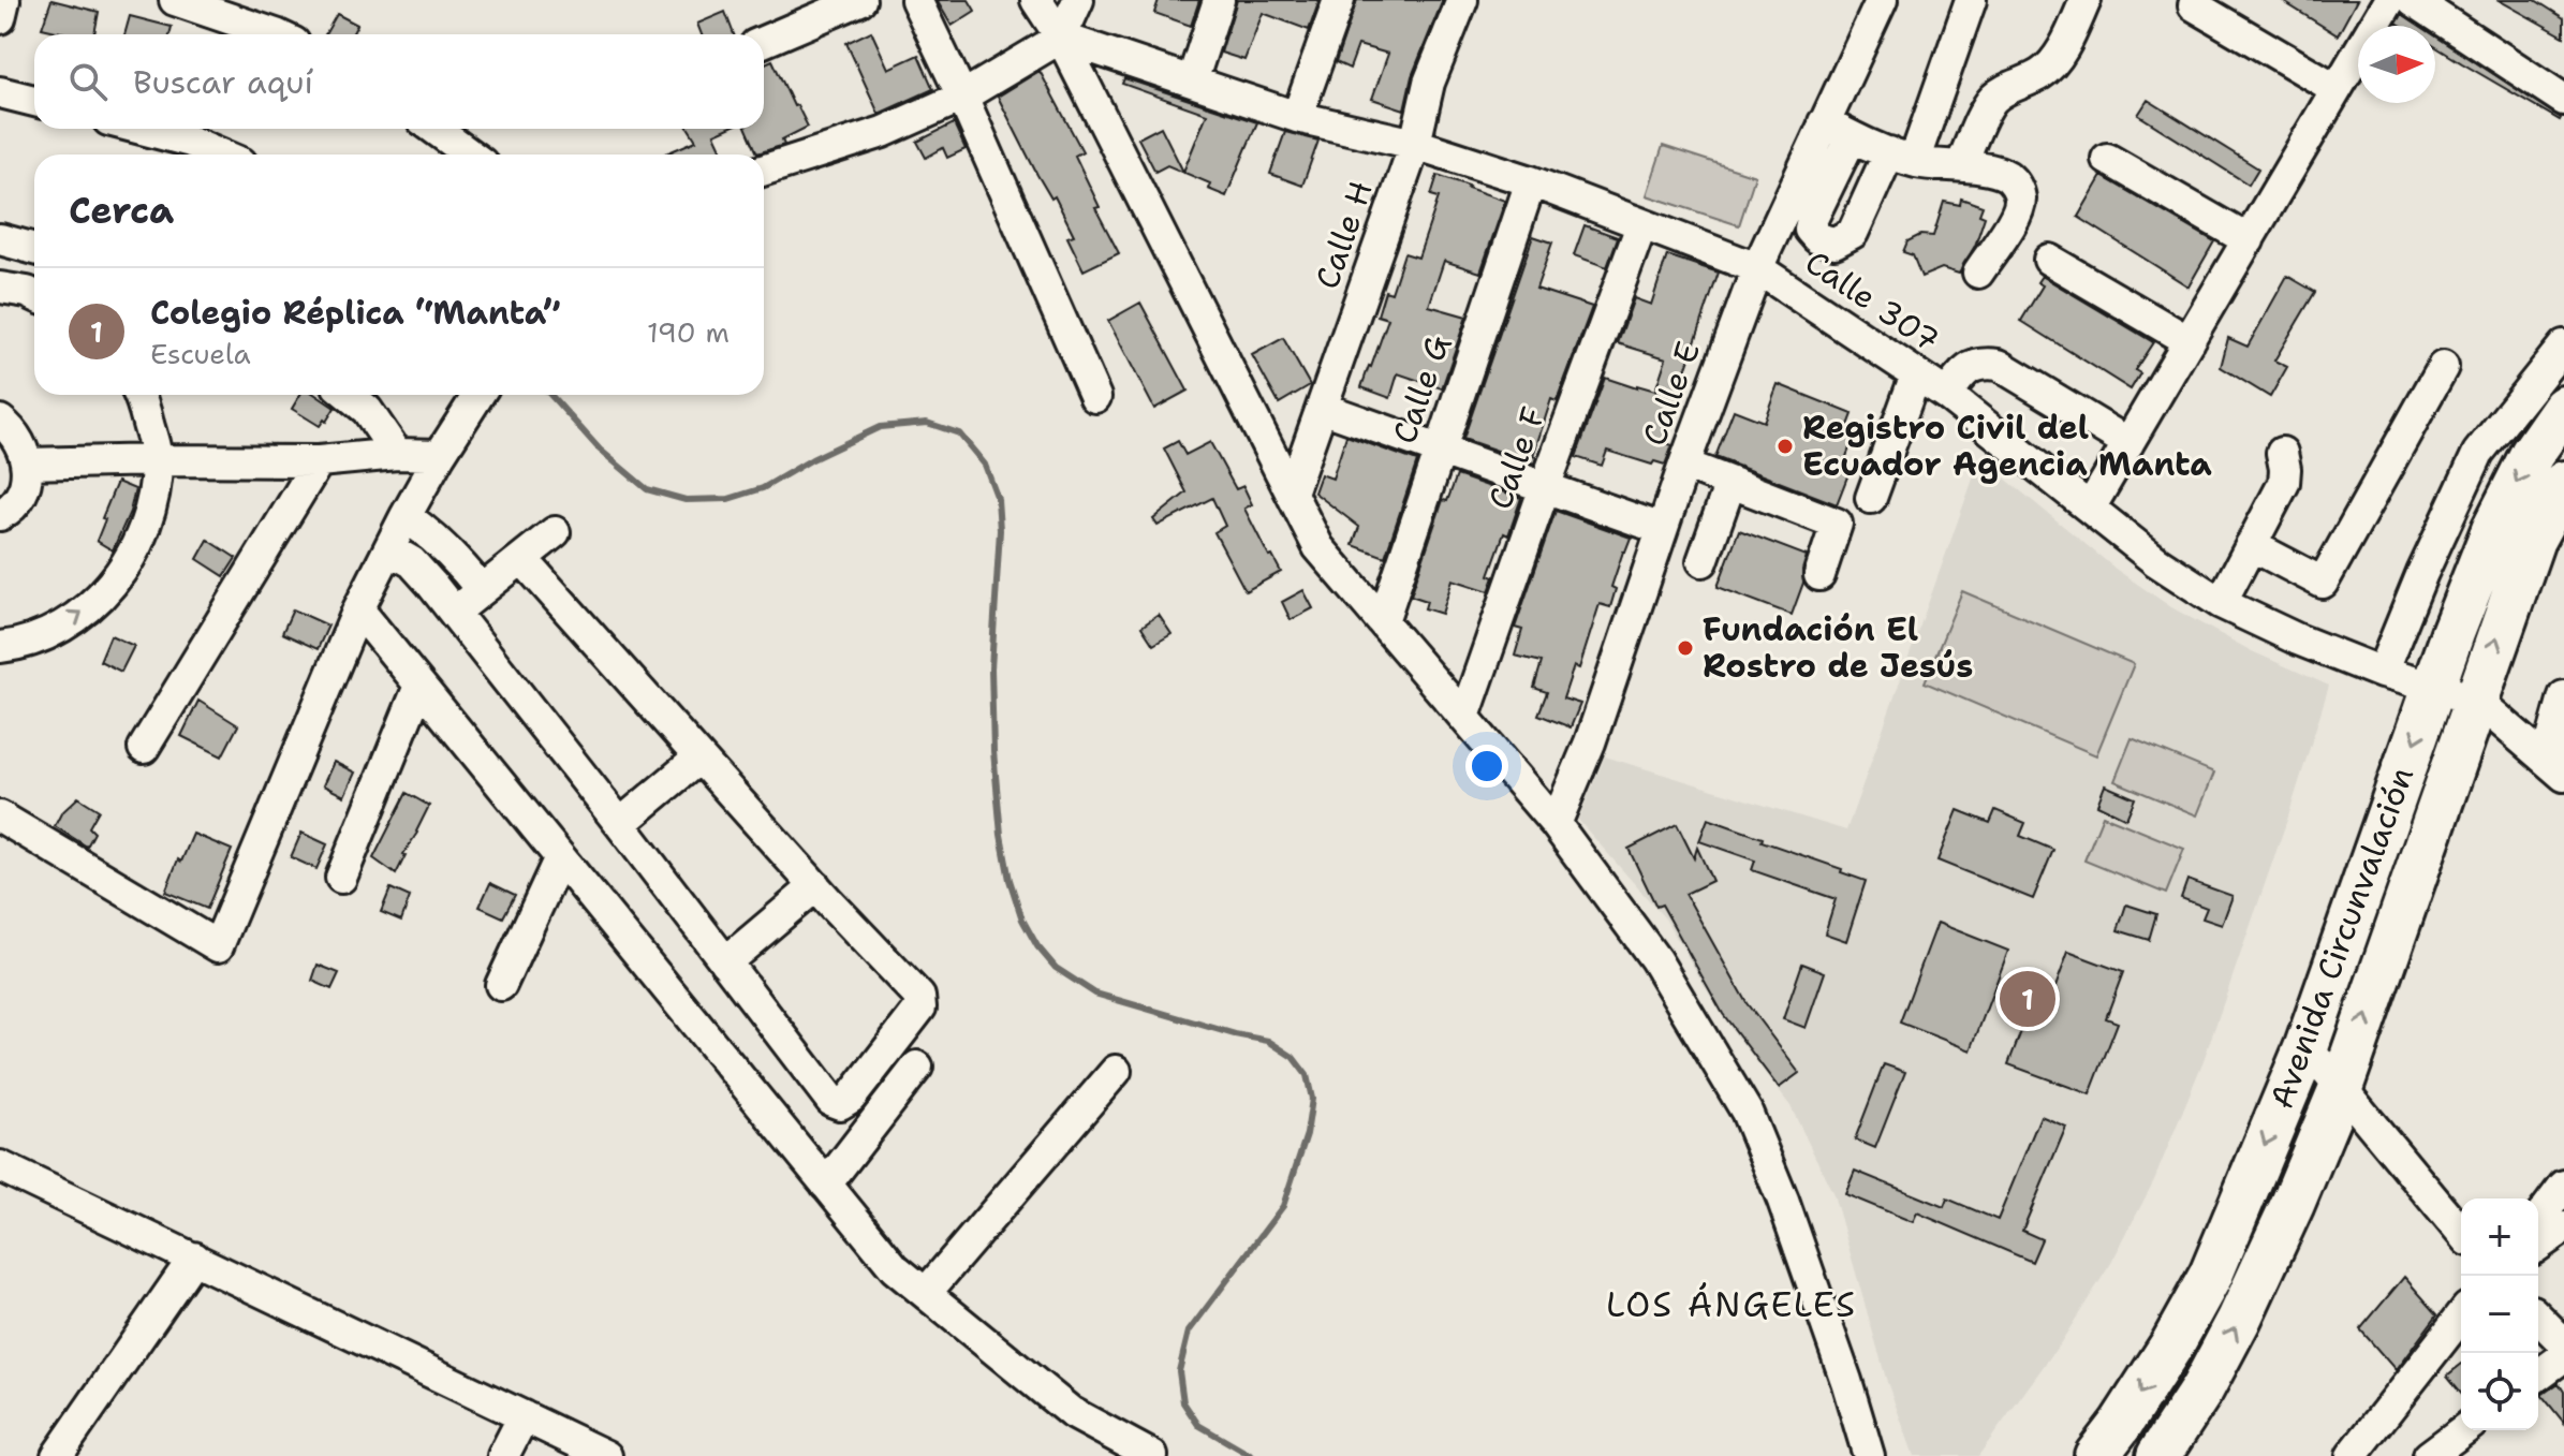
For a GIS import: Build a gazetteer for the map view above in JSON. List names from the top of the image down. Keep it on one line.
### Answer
{"streets":{"highway":["Avenida Circunvalación"],"street":["Calle H","Calle 307","Calle G","Calle E","Calle F"]},"crossings":[["Calle H","Calle 307"],["Calle 307","Calle G"],["Calle 307","Calle E"],["Calle 307","Calle F"],["Calle 307","Avenida Circunvalación"]],"districts":["LOS ÁNGELES"],"places":["Registro Civil del Ecuador Agencia Manta","Fundación El Rostro de Jesús"],"north":"right","page":{"search":"Buscar aquí","heading":"Cerca","list":[{"mark":"1","name":"Colegio Réplica “Manta”","note":"Escuela","value":"190 m"}],"pins":"1","map_buttons":["+","−"]}}
